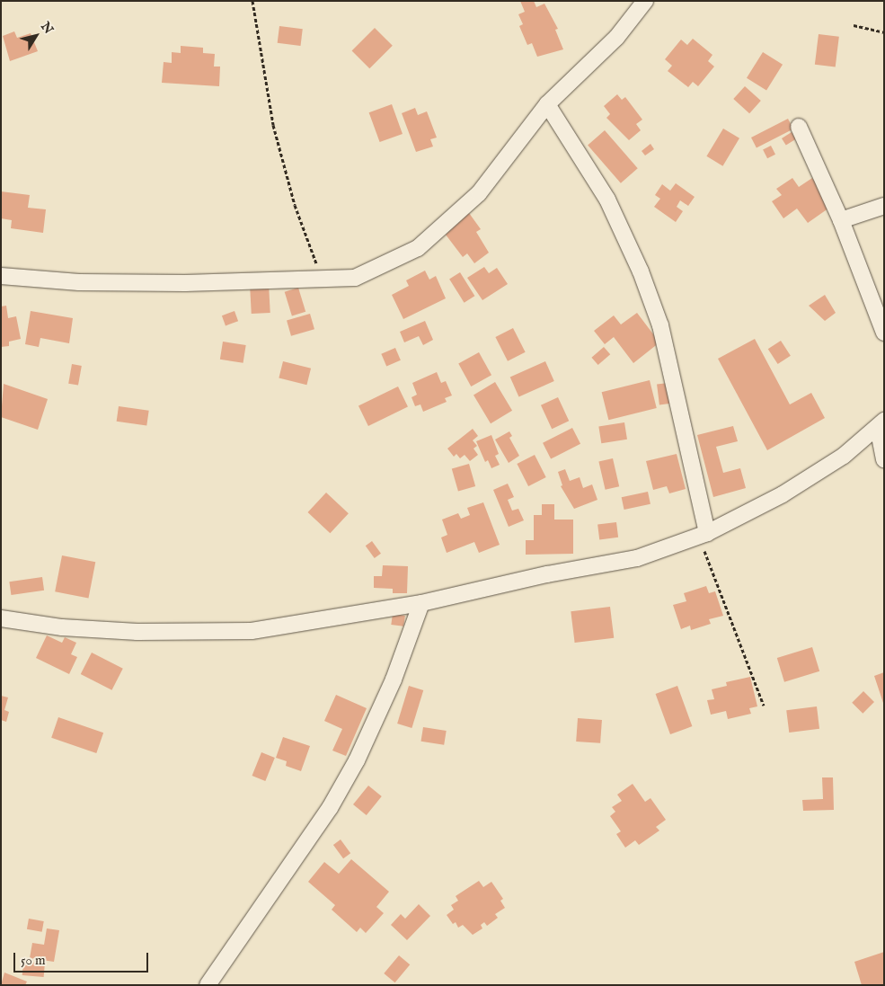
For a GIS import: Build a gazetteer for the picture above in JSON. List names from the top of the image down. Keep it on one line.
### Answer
{"scale_bar":"50 m","north":"top right"}
